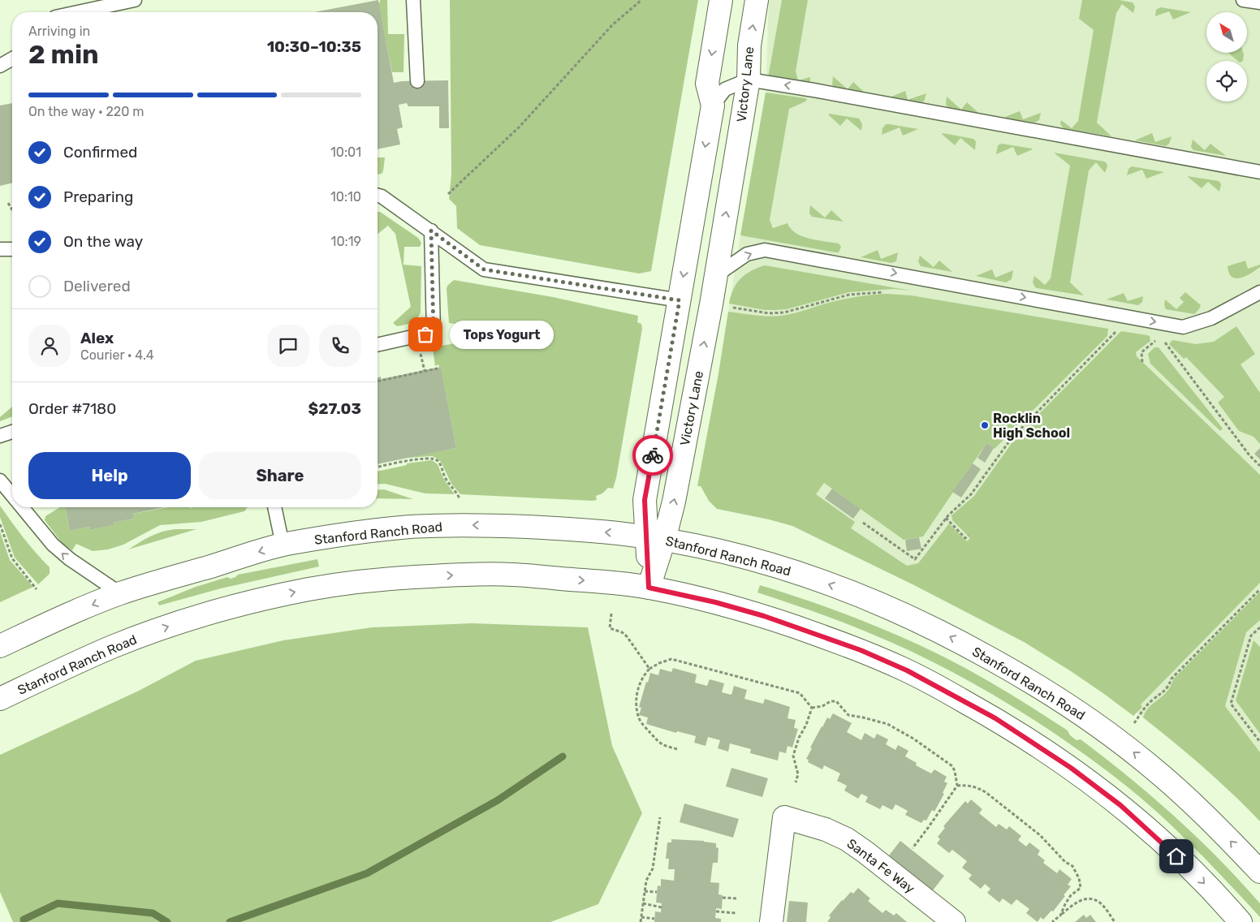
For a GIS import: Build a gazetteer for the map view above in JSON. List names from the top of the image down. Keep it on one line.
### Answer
{"streets":{"main road":["Victory Lane","Stanford Ranch Road","Santa Fe Way"]},"crossings":[["Victory Lane","Stanford Ranch Road"]],"places":["Tops Yogurt","Rocklin High School"],"north":"top left","page":{"heading":["2 min","Arriving in","10:30–10:35"],"panel":["Alex","Courier · 4.4","Order #7180","$27.03"],"bar":"On the way · 220 m","list":[["Confirmed","10:01"],["Preparing","10:10"],["On the way","10:19"],"Delivered"],"bubble":"Tops Yogurt","buttons":["Help","Share"]}}
